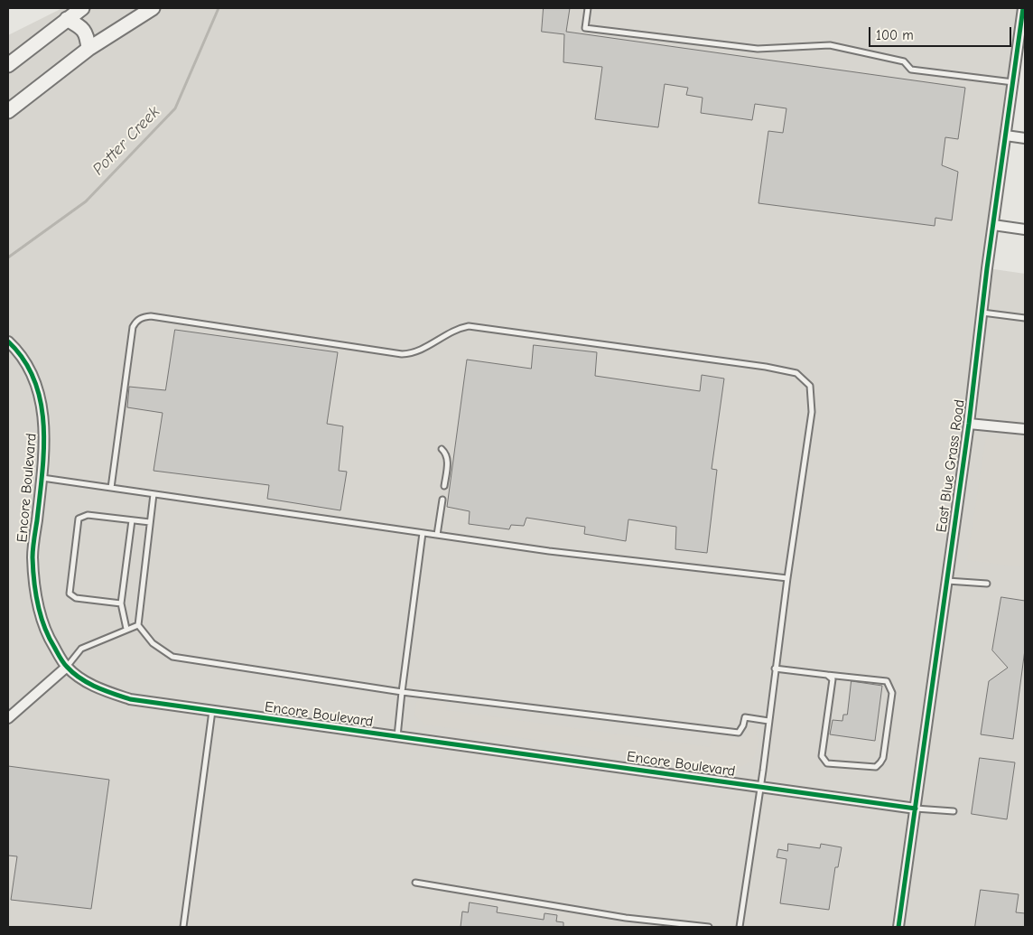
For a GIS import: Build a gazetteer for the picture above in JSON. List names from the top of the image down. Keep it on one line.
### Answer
{"streets":{"street":["East Blue Grass Road","Encore Boulevard"]},"crossings":[["East Blue Grass Road","Encore Boulevard"]],"water":["Potter Creek"],"scale_bar":"100 m"}
